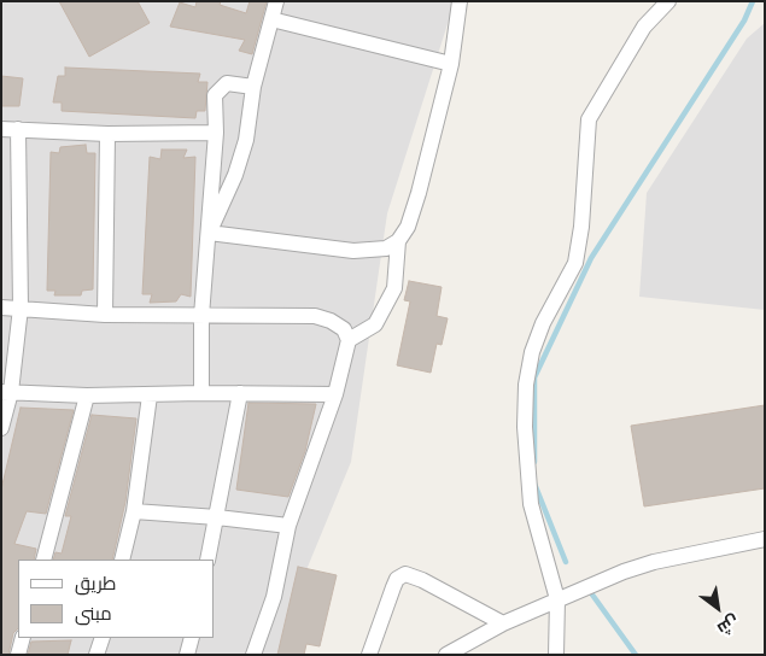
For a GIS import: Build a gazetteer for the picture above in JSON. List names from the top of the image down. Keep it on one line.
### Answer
{"legend":["طريق","مبنى"],"north":"bottom right"}
